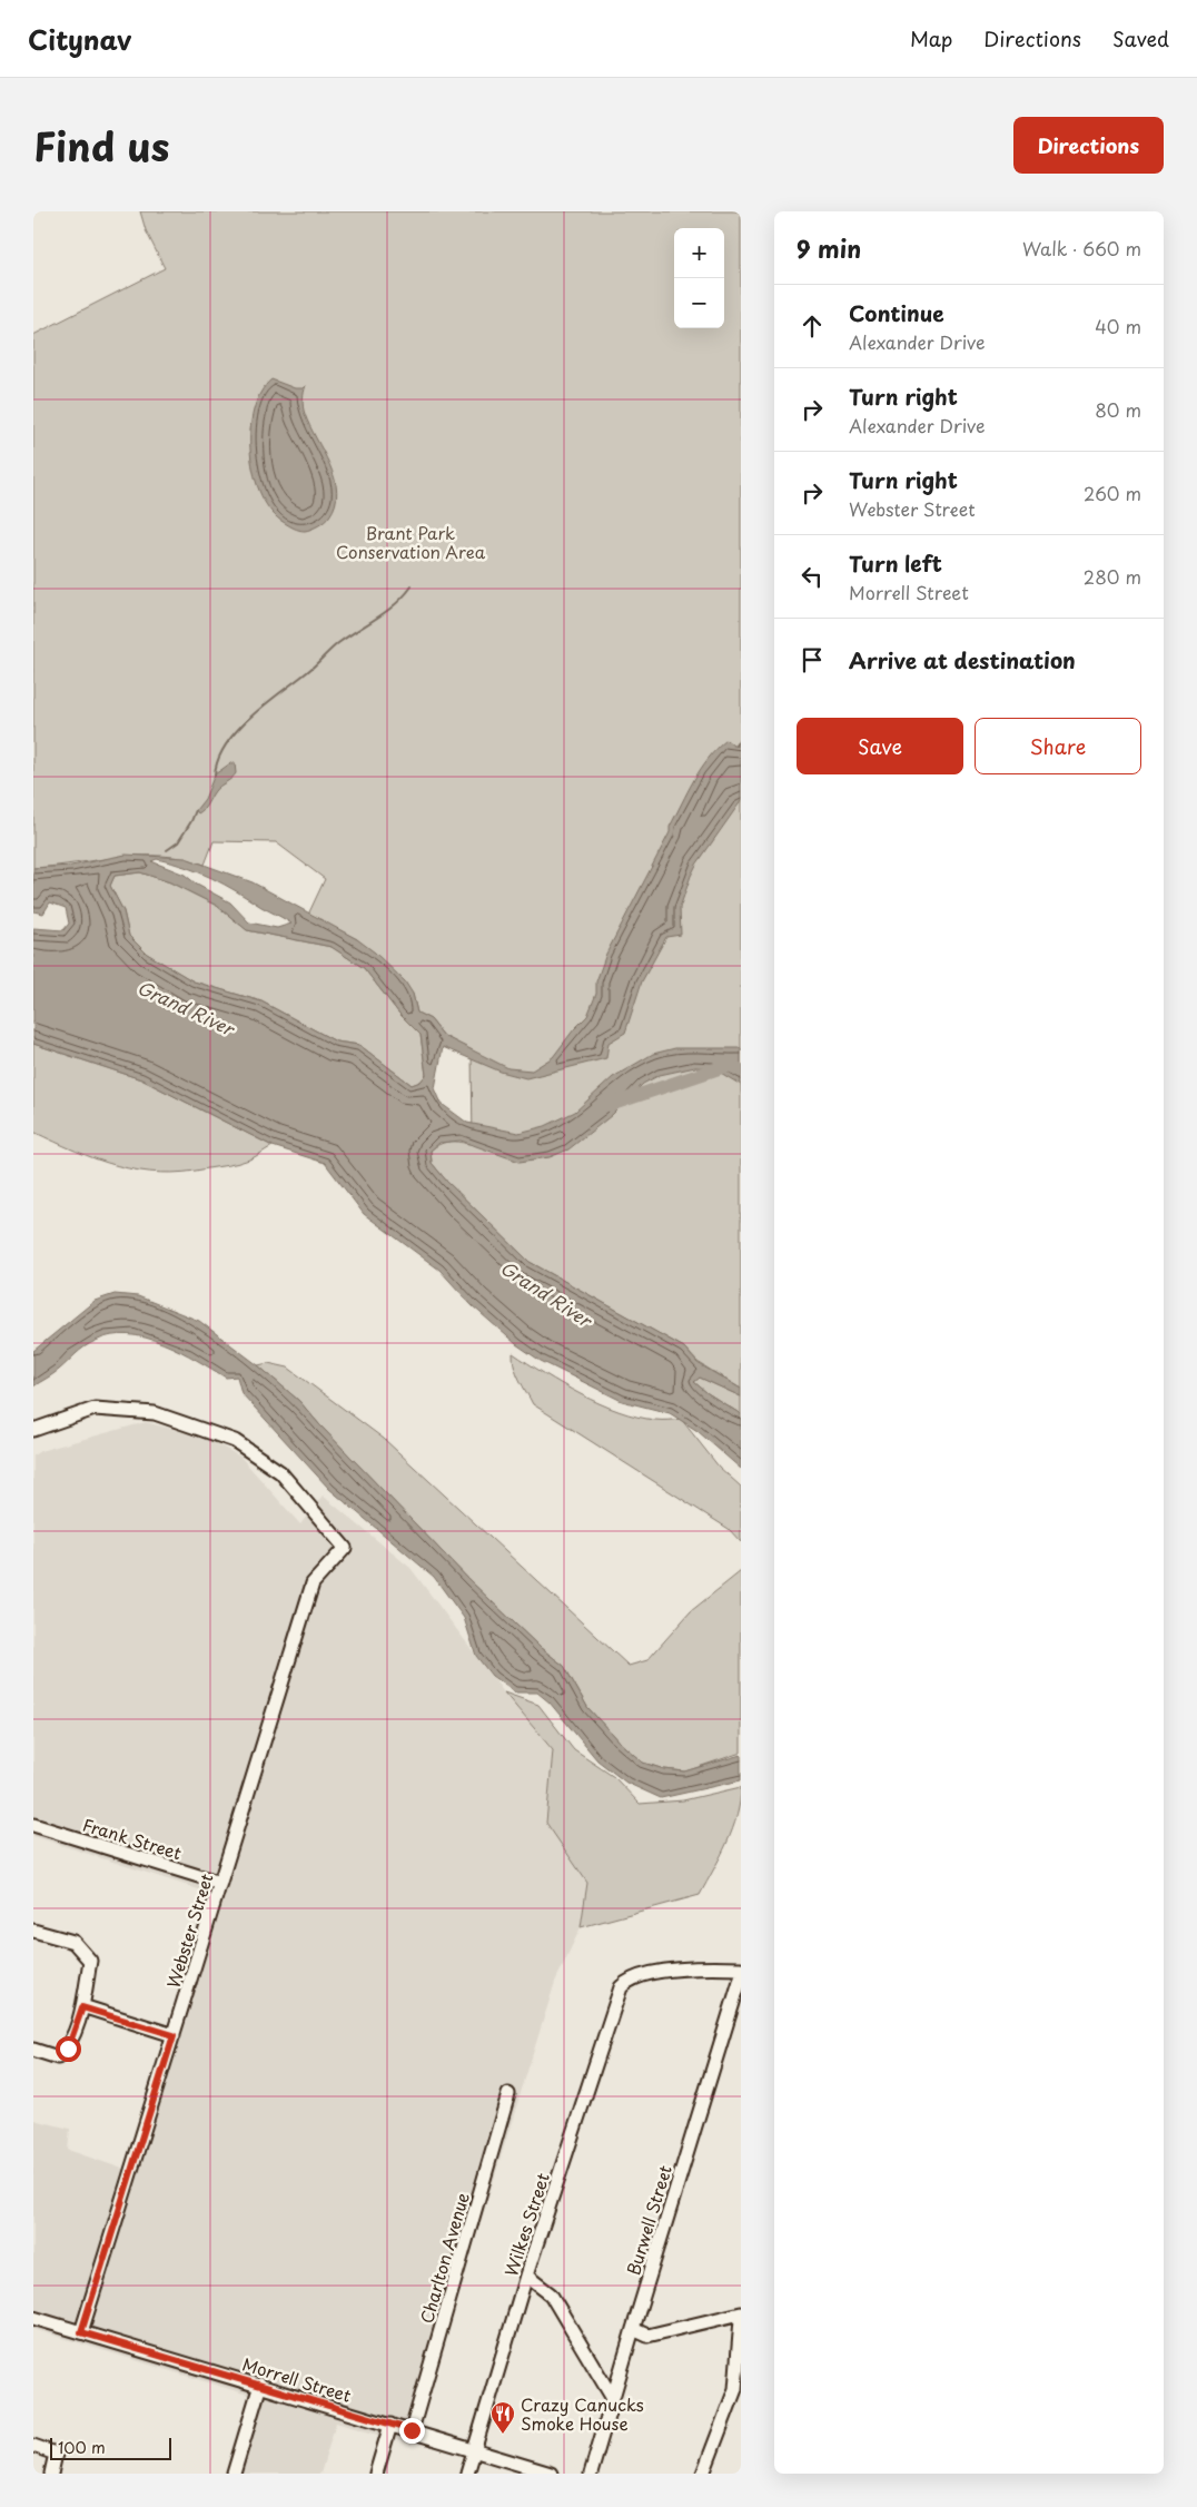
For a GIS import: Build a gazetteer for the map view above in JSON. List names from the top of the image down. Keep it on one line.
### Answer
{"streets":{"street":["Frank Street","Webster Street","Burwell Street","Wilkes Street","Charlton Avenue","Morrell Street"]},"crossings":[["Frank Street","Webster Street"],["Webster Street","Morrell Street"],["Wilkes Street","Morrell Street"],["Charlton Avenue","Morrell Street"]],"water":["Grand River"],"parks":["Brant Park Conservation Area"],"places":{"restaurant":["Crazy Canucks Smoke House"]},"scale_bar":"100 m","page":{"header":"Citynav","nav":["Map","Directions","Saved"],"title":"Find us","buttons":["Directions",["Save","Share"]],"heading":["9 min","Walk · 660 m"],"map_buttons":["+","−"],"list":[["Continue","Alexander Drive","40 m"],["Turn right","Alexander Drive","80 m"],["Turn right","Webster Street","260 m"],["Turn left","Morrell Street","280 m"],"Arrive at destination"],"scale":"100 m"}}
